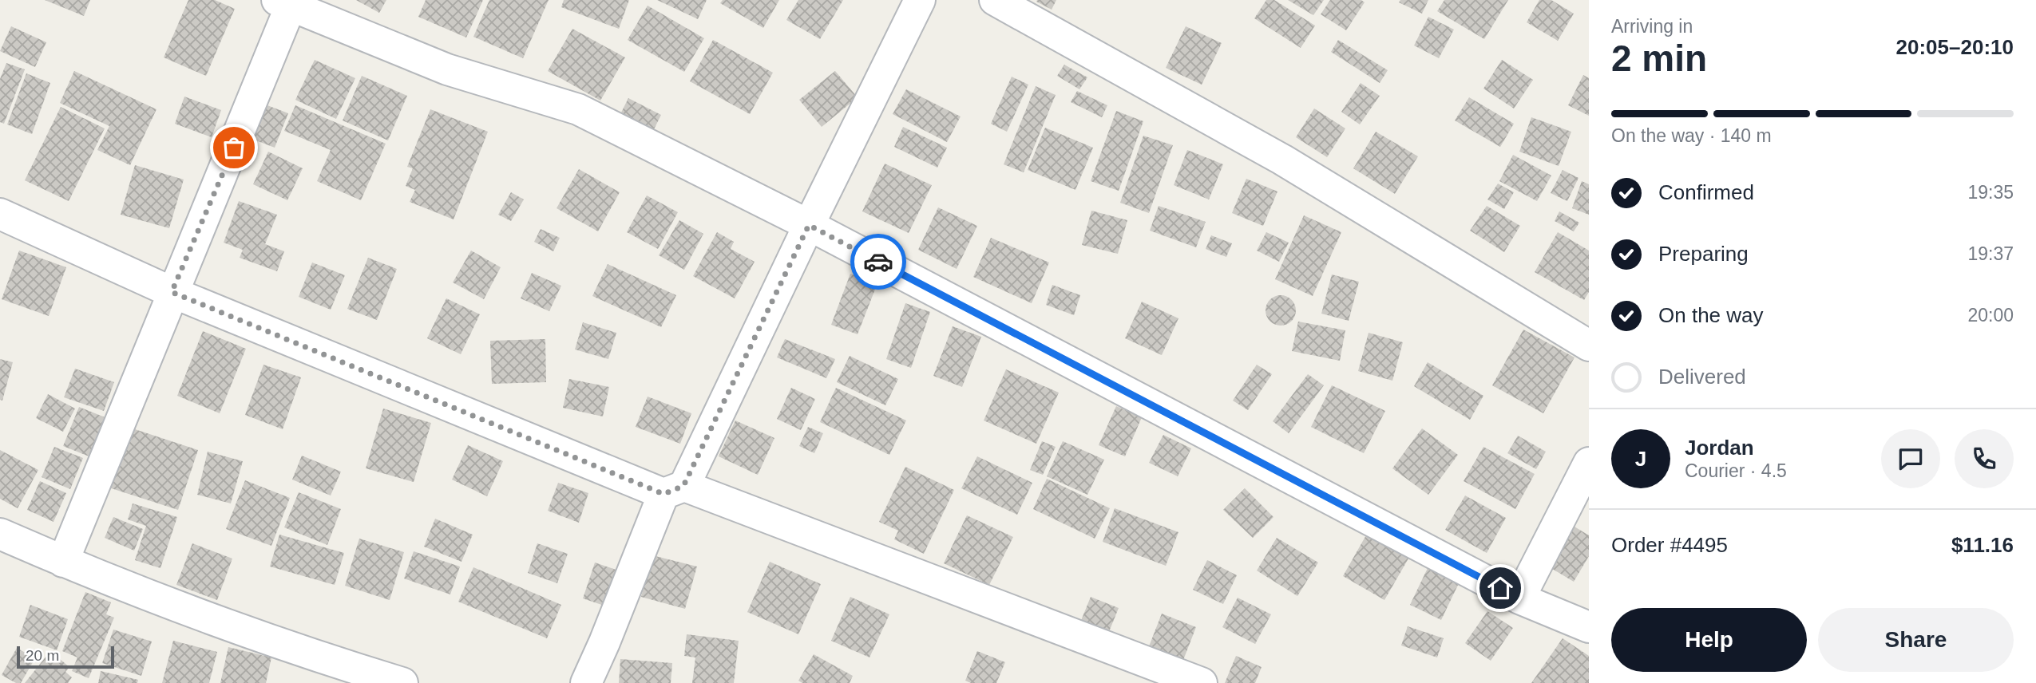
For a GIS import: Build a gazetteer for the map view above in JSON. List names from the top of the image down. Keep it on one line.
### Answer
{"scale_bar":"20 m","page":{"heading":["2 min","Arriving in","20:05–20:10"],"panel":["Jordan","Courier · 4.5","Order #4495","$11.16"],"bar":"On the way · 140 m","list":[["Confirmed","19:35"],["Preparing","19:37"],["On the way","20:00"],"Delivered"],"round":"J","buttons":["Help","Share"],"scale":"20 m"}}
